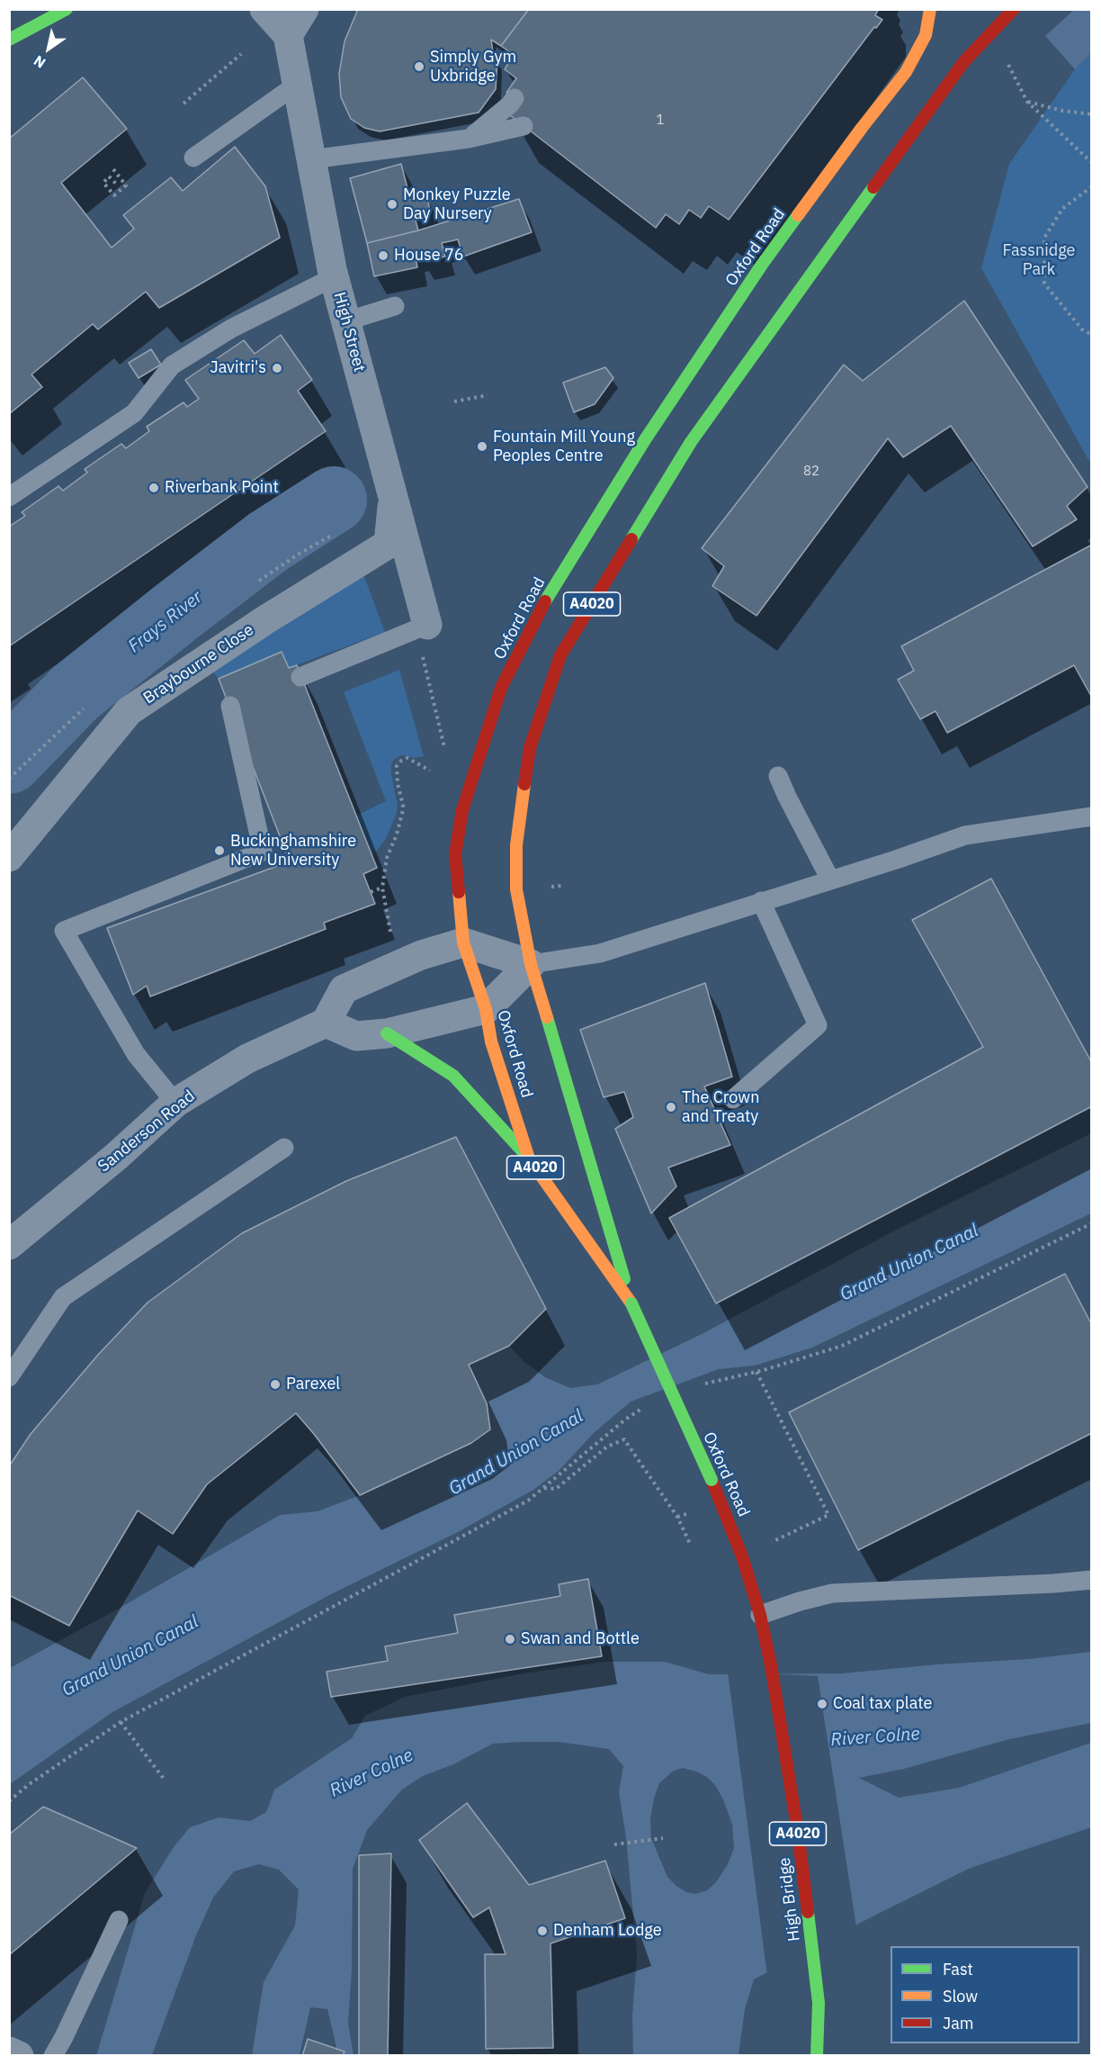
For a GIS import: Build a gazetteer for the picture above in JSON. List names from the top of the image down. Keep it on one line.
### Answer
{"streets":{"main road":["Oxford Road","A4020","High Bridge"],"street":["High Street","Braybourne Close","Sanderson Road"]},"crossings":[["Oxford Road","High Bridge"],["High Street","Braybourne Close"]],"water":["Frays River","Grand Union Canal","River Colne"],"parks":["Fassnidge Park"],"places":["Simply Gym Uxbridge","Monkey Puzzle Day Nursery","House 76","Javitri's","Fountain Mill Young Peoples Centre","Riverbank Point","Buckinghamshire New University","The Crown and Treaty","Parexel","Swan and Bottle","Coal tax plate","Denham Lodge"],"house_numbers":["1","82"],"legend":["Fast","Slow","Jam"],"north":"bottom left"}
